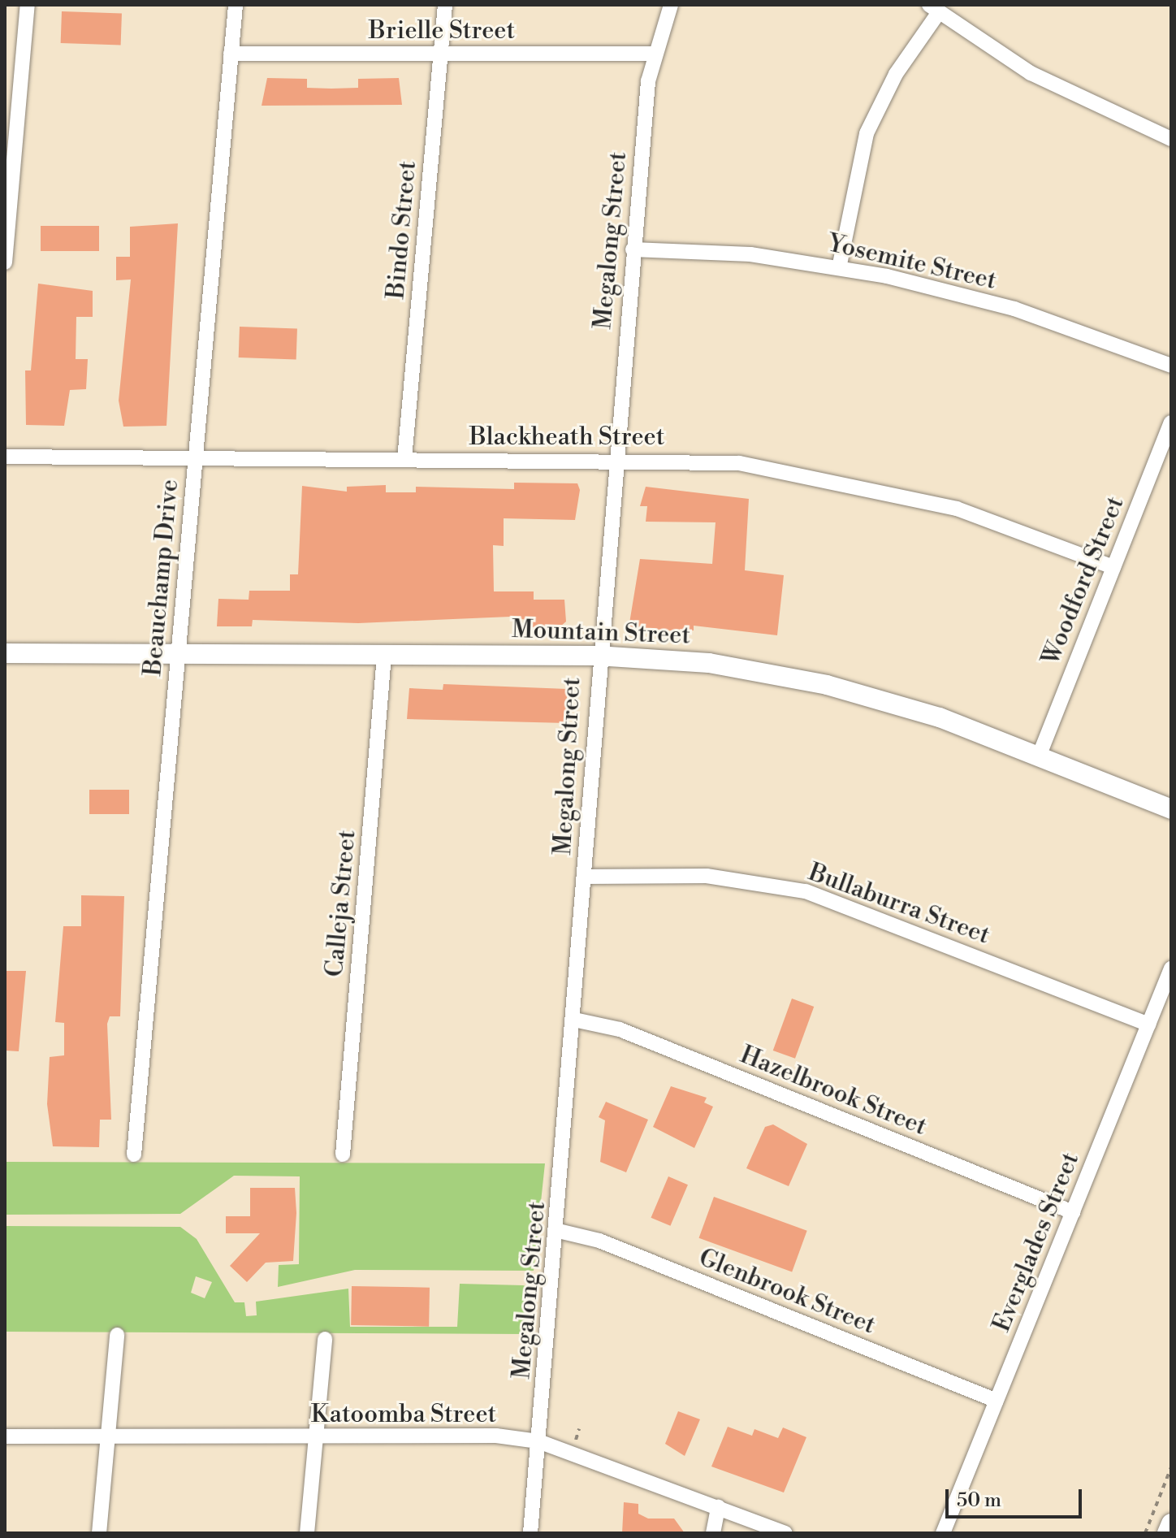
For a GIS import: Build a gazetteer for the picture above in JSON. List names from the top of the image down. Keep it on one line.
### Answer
{"streets":{"street":["Brielle Street","Bindo Street","Megalong Street","Yosemite Street","Blackheath Street","Beauchamp Drive","Woodford Street","Mountain Street","Calleja Street","Bullaburra Street","Hazelbrook Street","Everglades Street","Glenbrook Street","Katoomba Street"]},"crossings":[["Brielle Street","Bindo Street"],["Brielle Street","Megalong Street"],["Brielle Street","Beauchamp Drive"],["Bindo Street","Blackheath Street"],["Megalong Street","Yosemite Street"],["Megalong Street","Blackheath Street"],["Megalong Street","Mountain Street"],["Megalong Street","Bullaburra Street"],["Megalong Street","Hazelbrook Street"],["Megalong Street","Glenbrook Street"],["Megalong Street","Katoomba Street"],["Blackheath Street","Beauchamp Drive"],["Blackheath Street","Woodford Street"],["Beauchamp Drive","Mountain Street"],["Woodford Street","Mountain Street"],["Mountain Street","Calleja Street"],["Bullaburra Street","Everglades Street"],["Hazelbrook Street","Everglades Street"],["Everglades Street","Glenbrook Street"]],"scale_bar":"50 m"}
